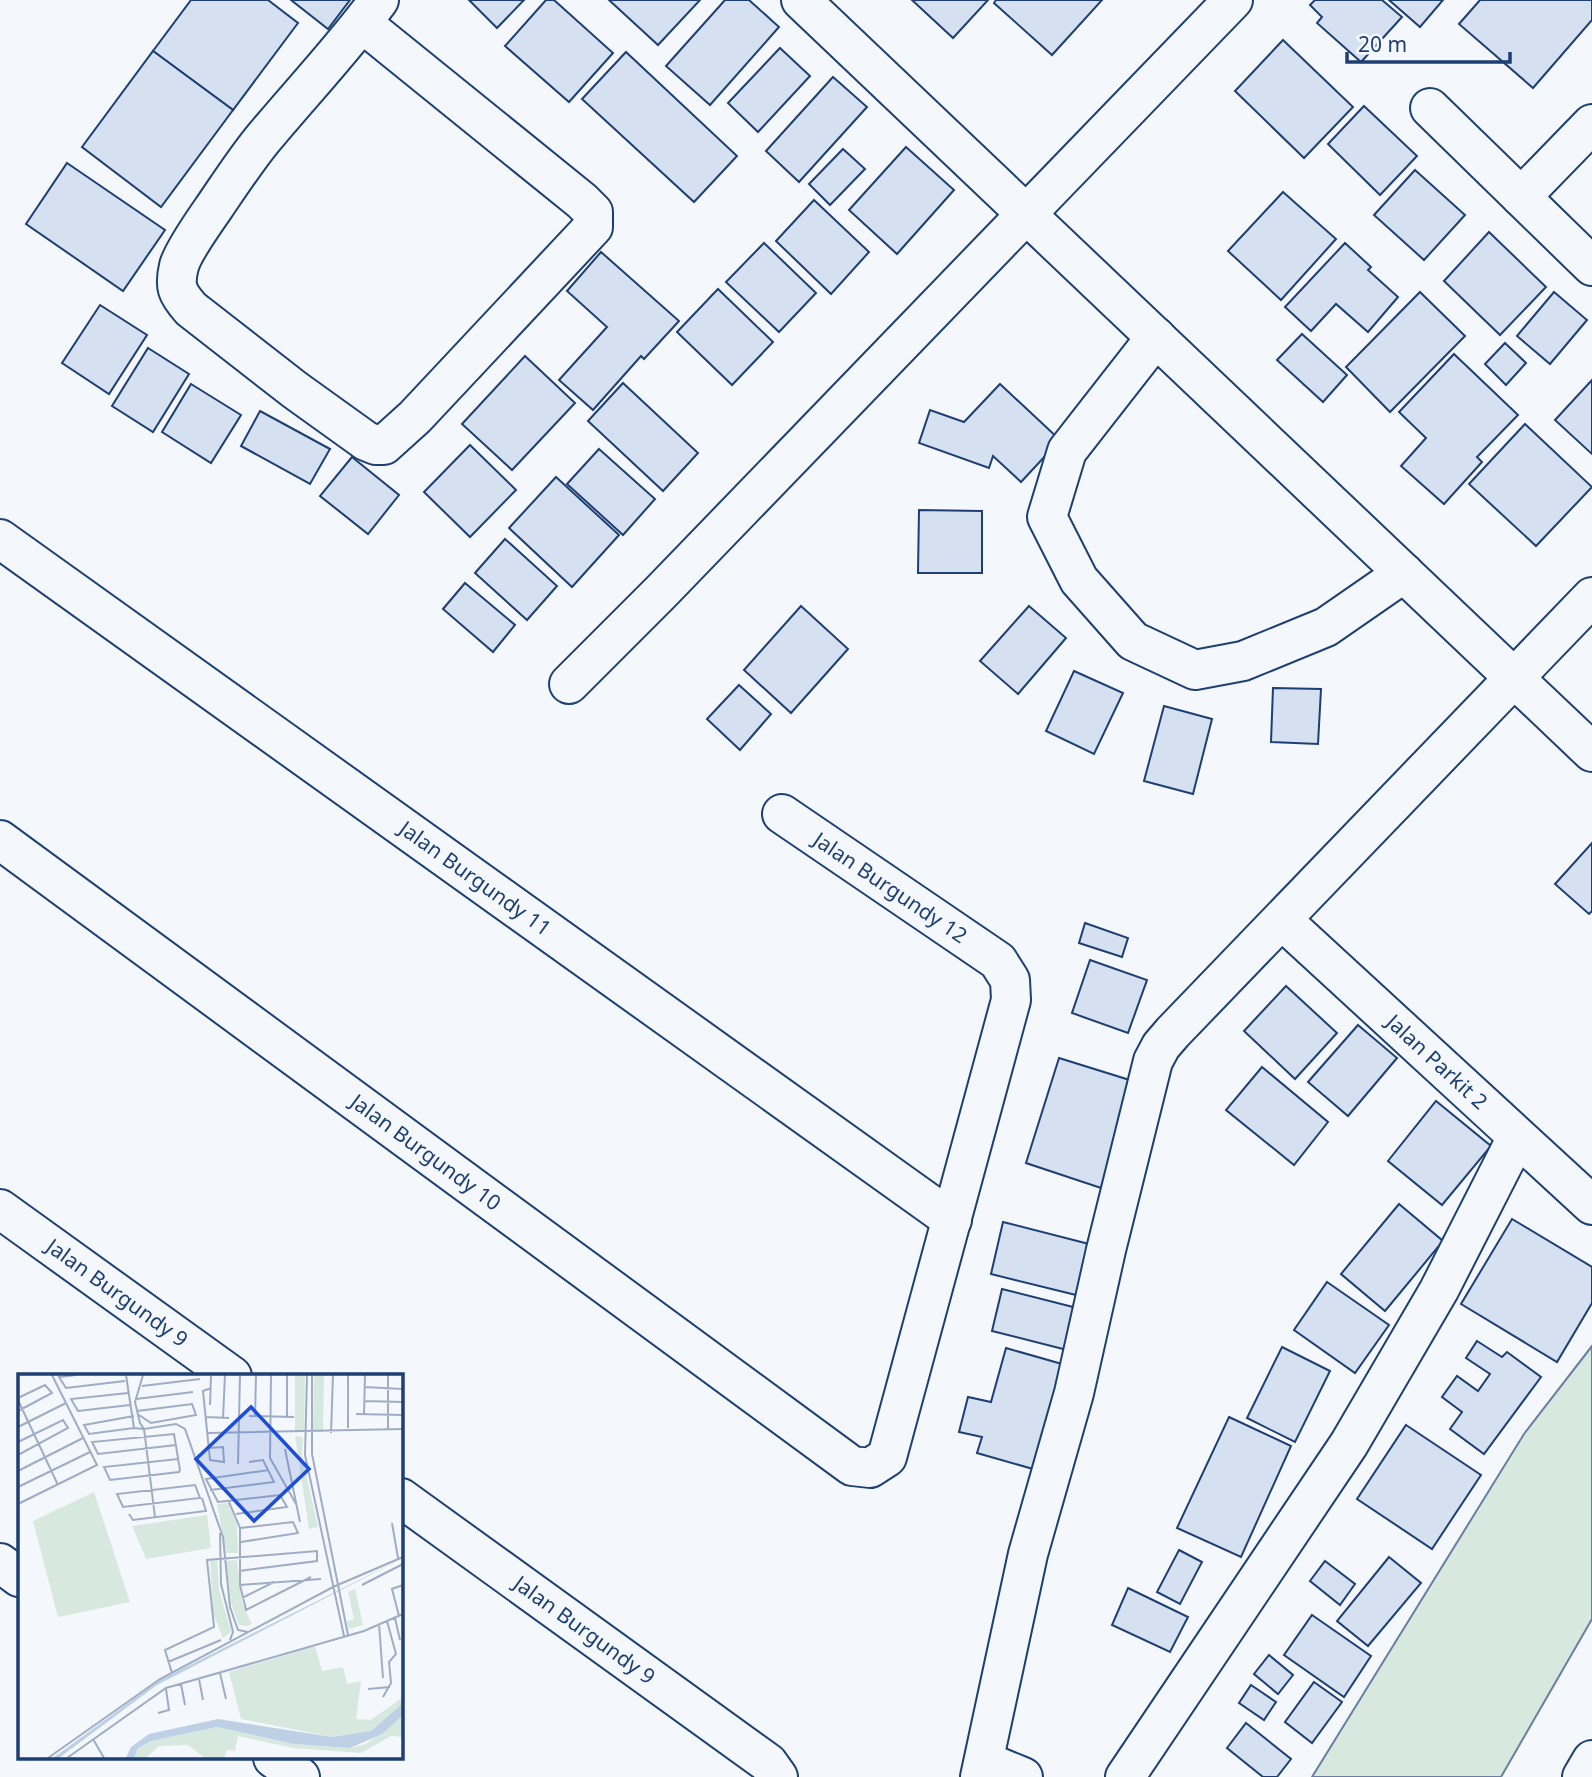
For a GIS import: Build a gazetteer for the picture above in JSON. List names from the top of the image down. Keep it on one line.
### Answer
{"streets":{"street":["Jalan Burgundy 11","Jalan Burgundy 12","Jalan Parkit 2","Jalan Burgundy 10","Jalan Burgundy 9"]},"crossings":[["Jalan Burgundy 11","Jalan Burgundy 12"],["Jalan Burgundy 11","Jalan Burgundy 10"],["Jalan Burgundy 12","Jalan Burgundy 10"]],"scale_bar":"20 m"}
